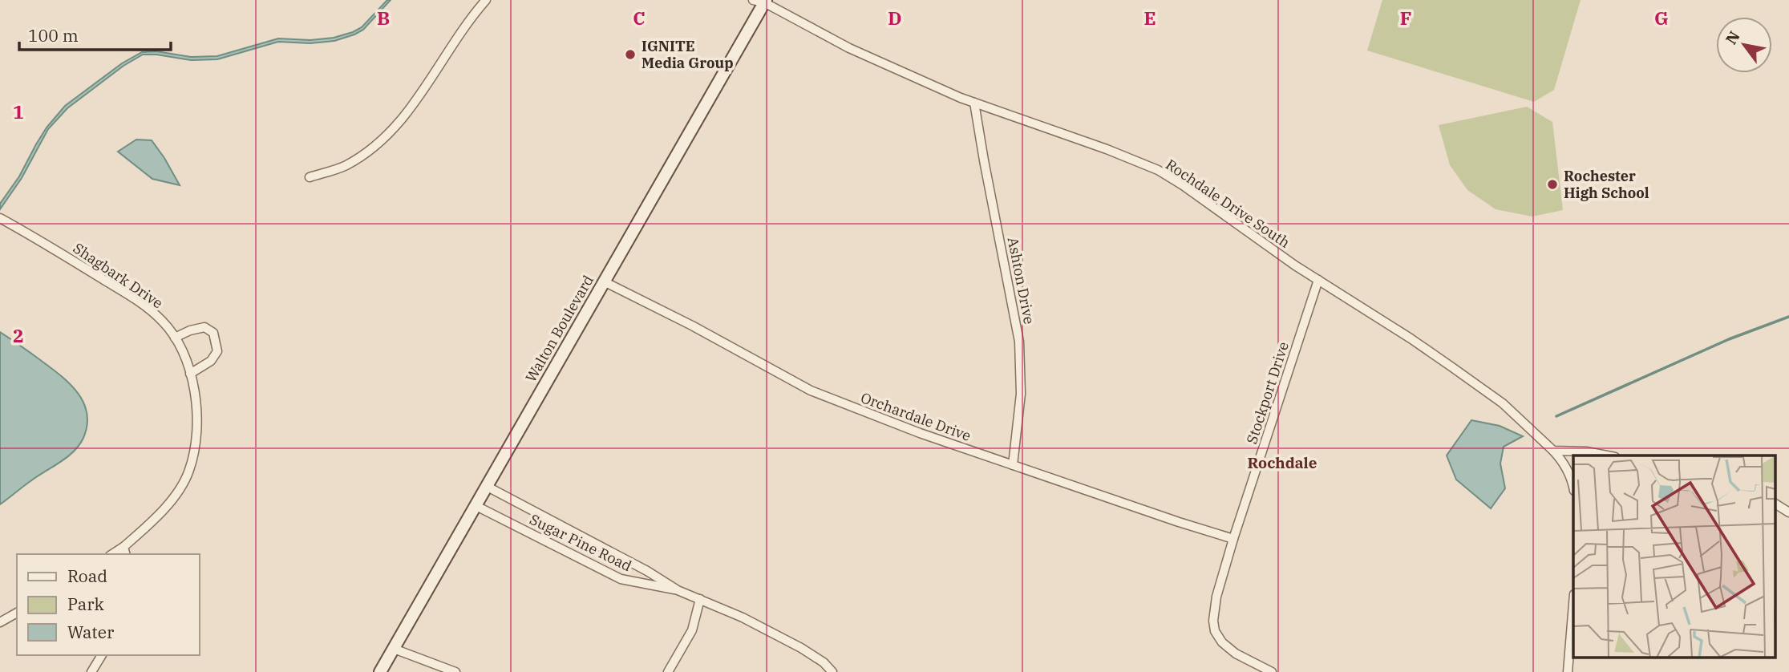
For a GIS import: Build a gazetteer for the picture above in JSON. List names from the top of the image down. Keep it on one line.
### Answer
{"streets":{"main road":["Walton Boulevard"],"street":["Rochdale Drive South","Shagbark Drive","Ashton Drive","Stockport Drive","Orchardale Drive","Sugar Pine Road"]},"crossings":[["Rochdale Drive South","Ashton Drive"],["Rochdale Drive South","Walton Boulevard"],["Rochdale Drive South","Stockport Drive"],["Ashton Drive","Orchardale Drive"],["Walton Boulevard","Orchardale Drive"],["Walton Boulevard","Sugar Pine Road"],["Stockport Drive","Orchardale Drive"]],"districts":["Rochdale"],"places":["IGNITE Media Group","Rochester High School"],"legend":["Road","Park","Water"],"scale_bar":"100 m","north":"top left","grid":{"columns":["B","C","D","E","F","G"],"rows":["1","2"]}}
